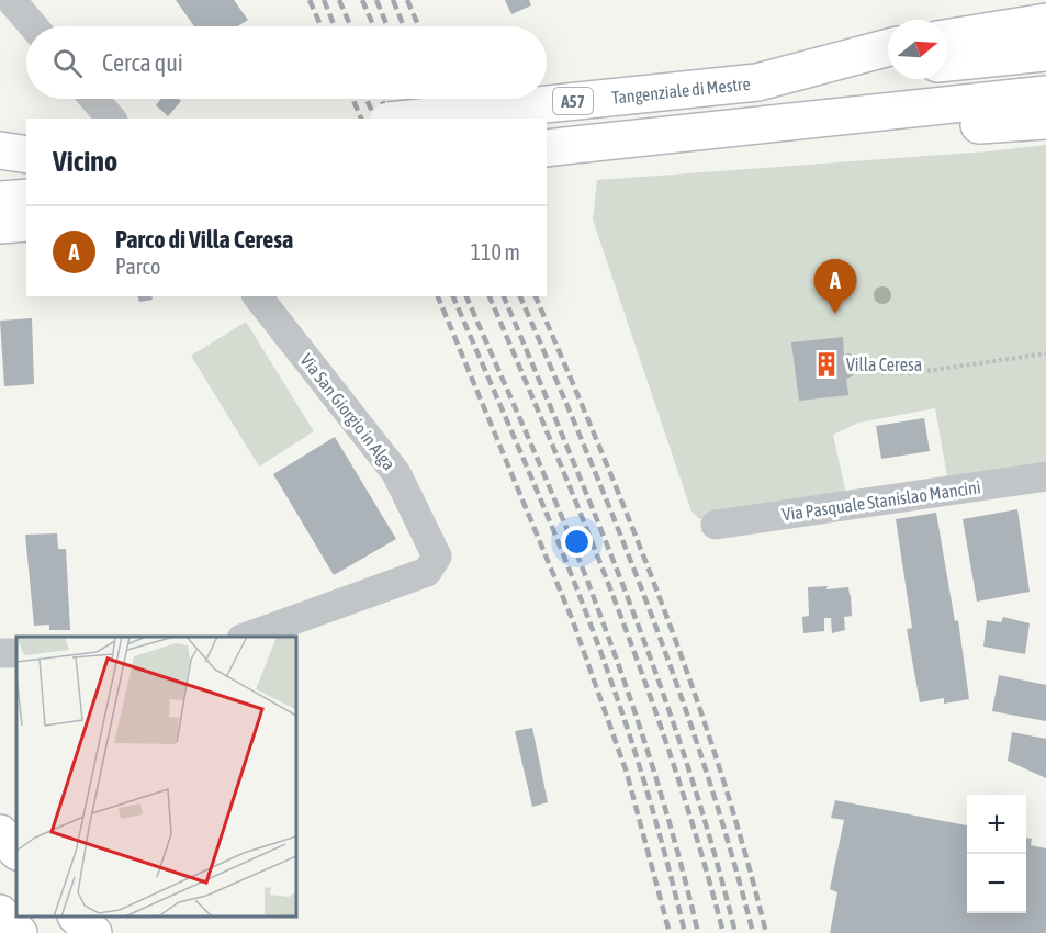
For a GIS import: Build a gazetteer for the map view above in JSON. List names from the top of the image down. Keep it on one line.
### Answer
{"streets":{"highway":["Tangenziale di Mestre","A57"],"street":["Via San Giorgio in Alga","Via Pasquale Stanislao Mancini"]},"crossings":[["Tangenziale di Mestre","A57"]],"places":{"building":["Villa Ceresa"]},"north":"right","page":{"search":"Cerca qui","heading":"Vicino","list":[{"mark":"A","name":"Parco di Villa Ceresa","note":"Parco","value":"110 m"}],"pins":"A","map_buttons":["+","−"]}}
